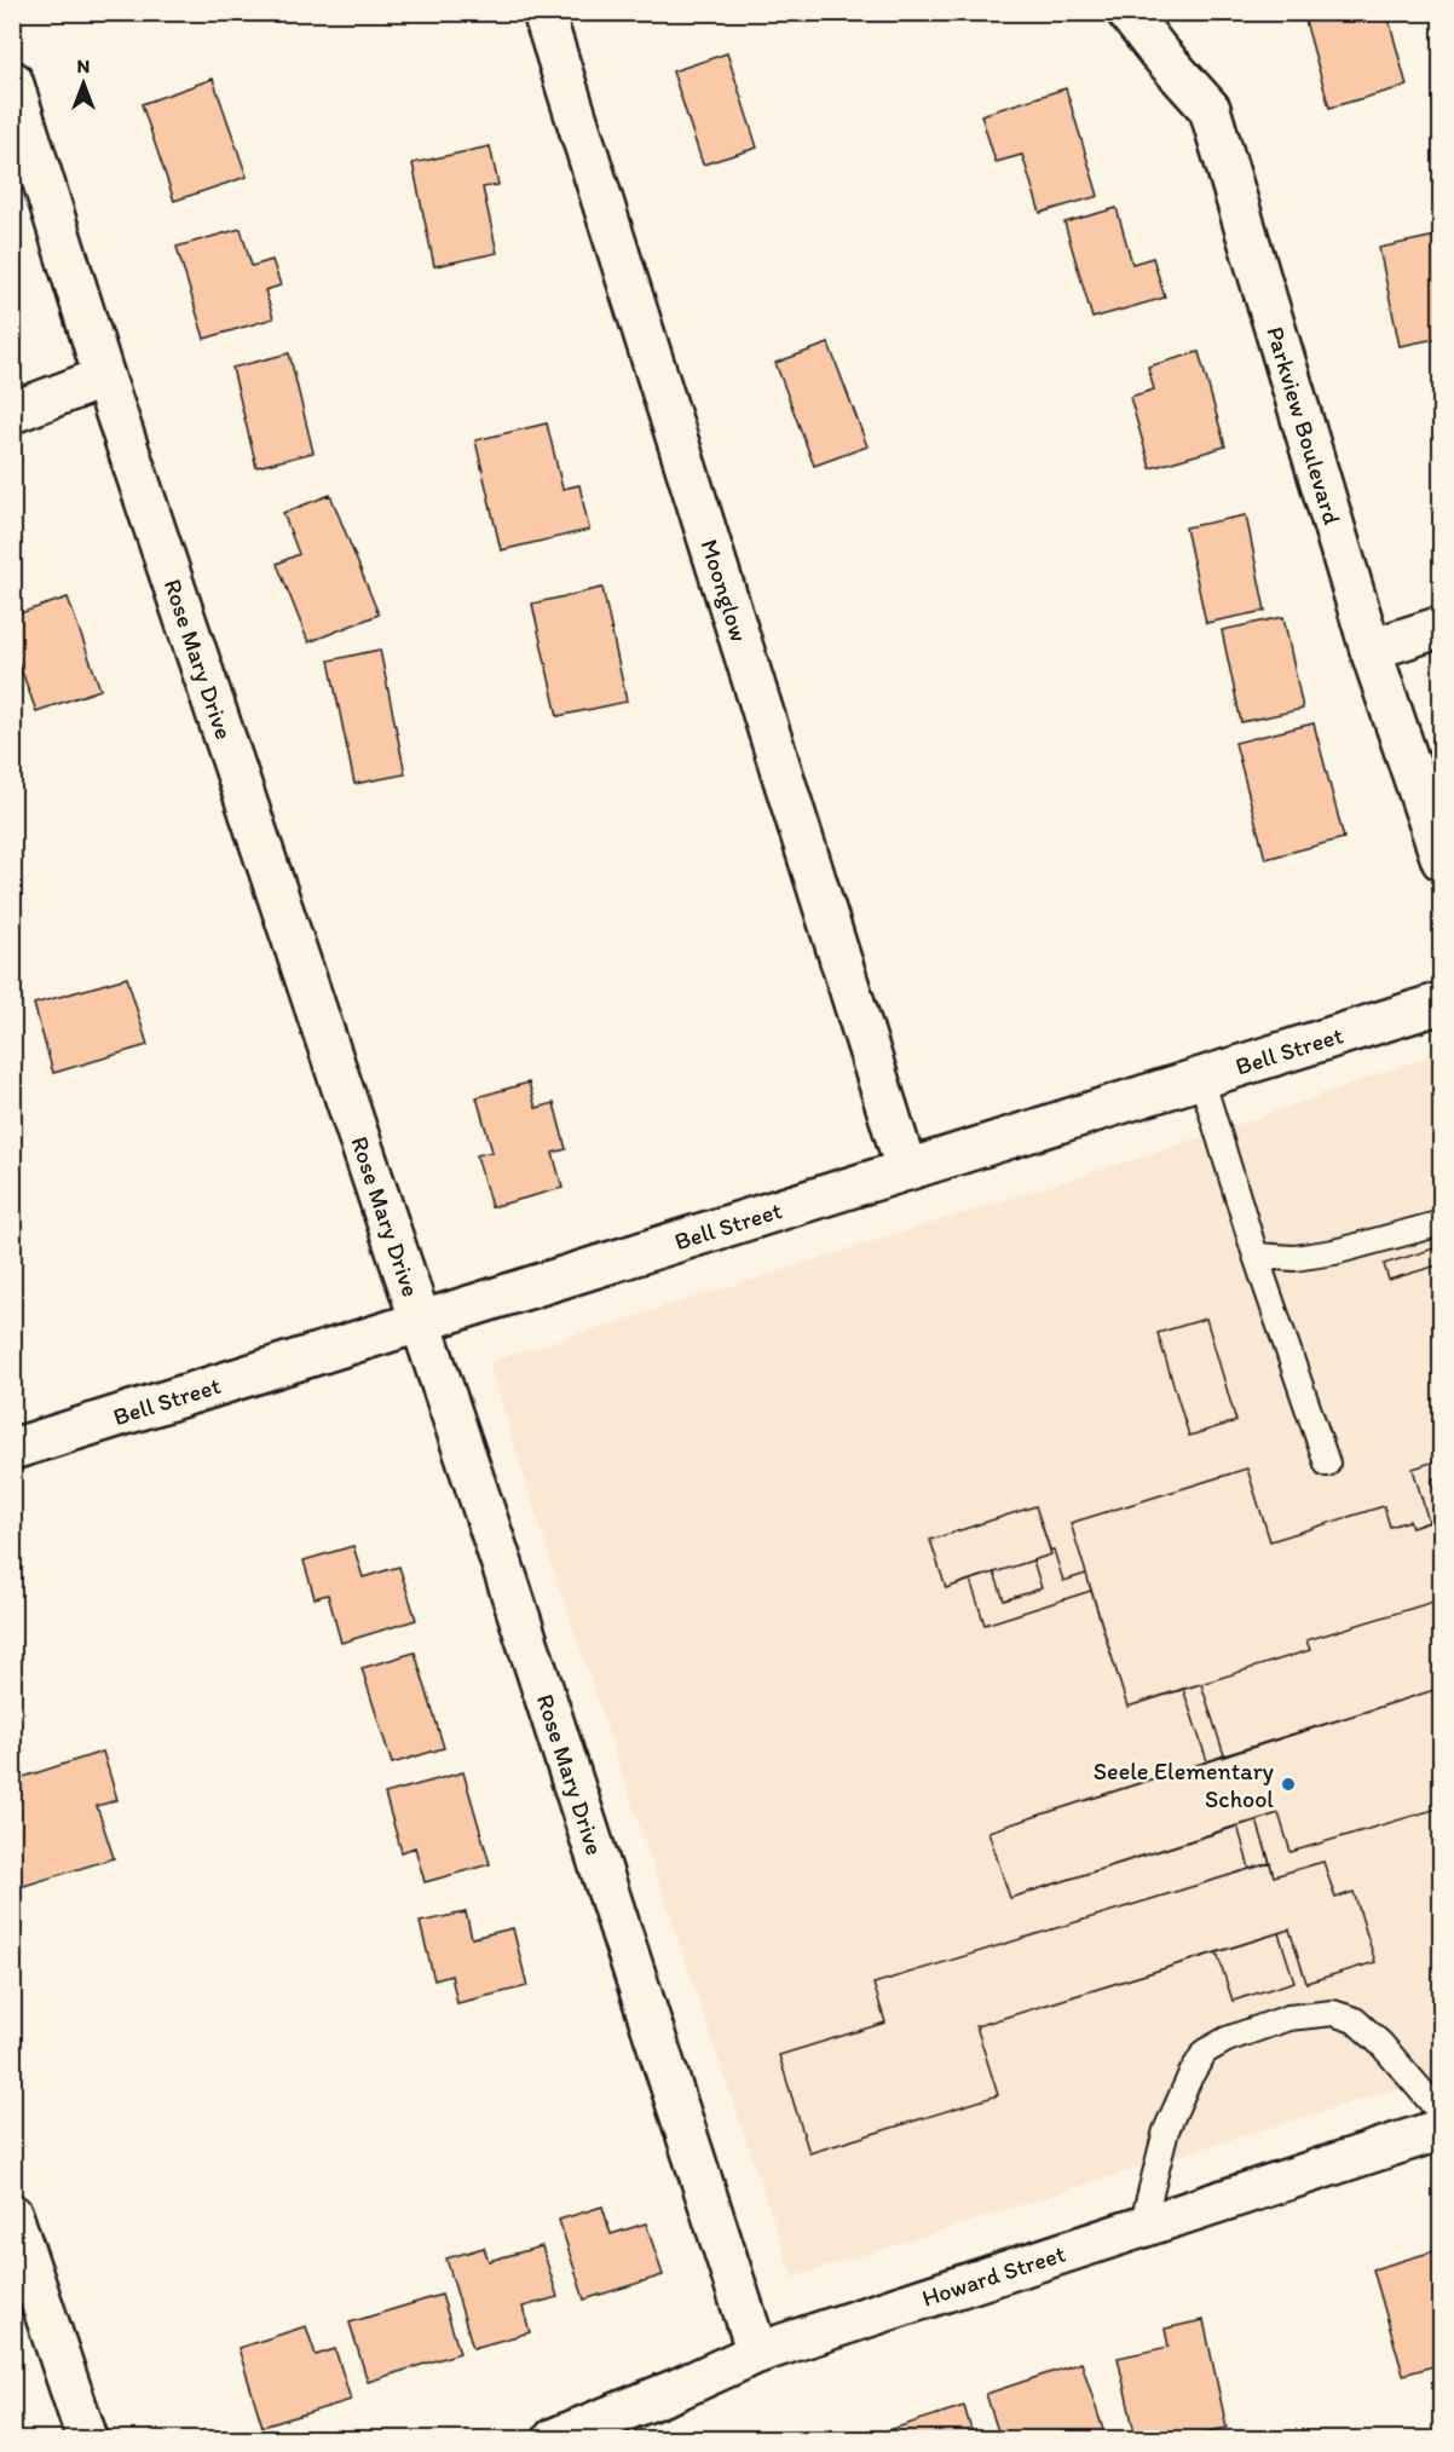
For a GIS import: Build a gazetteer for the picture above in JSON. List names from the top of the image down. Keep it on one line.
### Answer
{"streets":{"street":["Parkview Boulevard","Moonglow","Rose Mary Drive","Bell Street","Howard Street"]},"crossings":[["Moonglow","Bell Street"],["Rose Mary Drive","Bell Street"],["Rose Mary Drive","Howard Street"]],"places":["Seele Elementary School"],"north":"top"}
